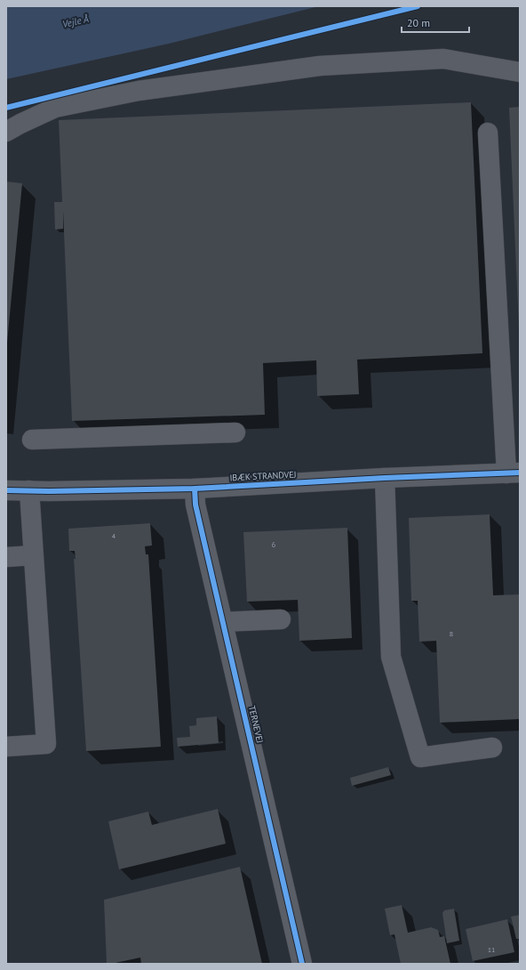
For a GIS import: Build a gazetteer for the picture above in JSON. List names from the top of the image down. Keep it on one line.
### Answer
{"streets":{"street":["IBÆK STRANDVEJ","TERNEVEJ"]},"crossings":[["IBÆK STRANDVEJ","TERNEVEJ"]],"water":["Vejle Å"],"house_numbers":["4","6","8","11"],"scale_bar":"20 m"}
